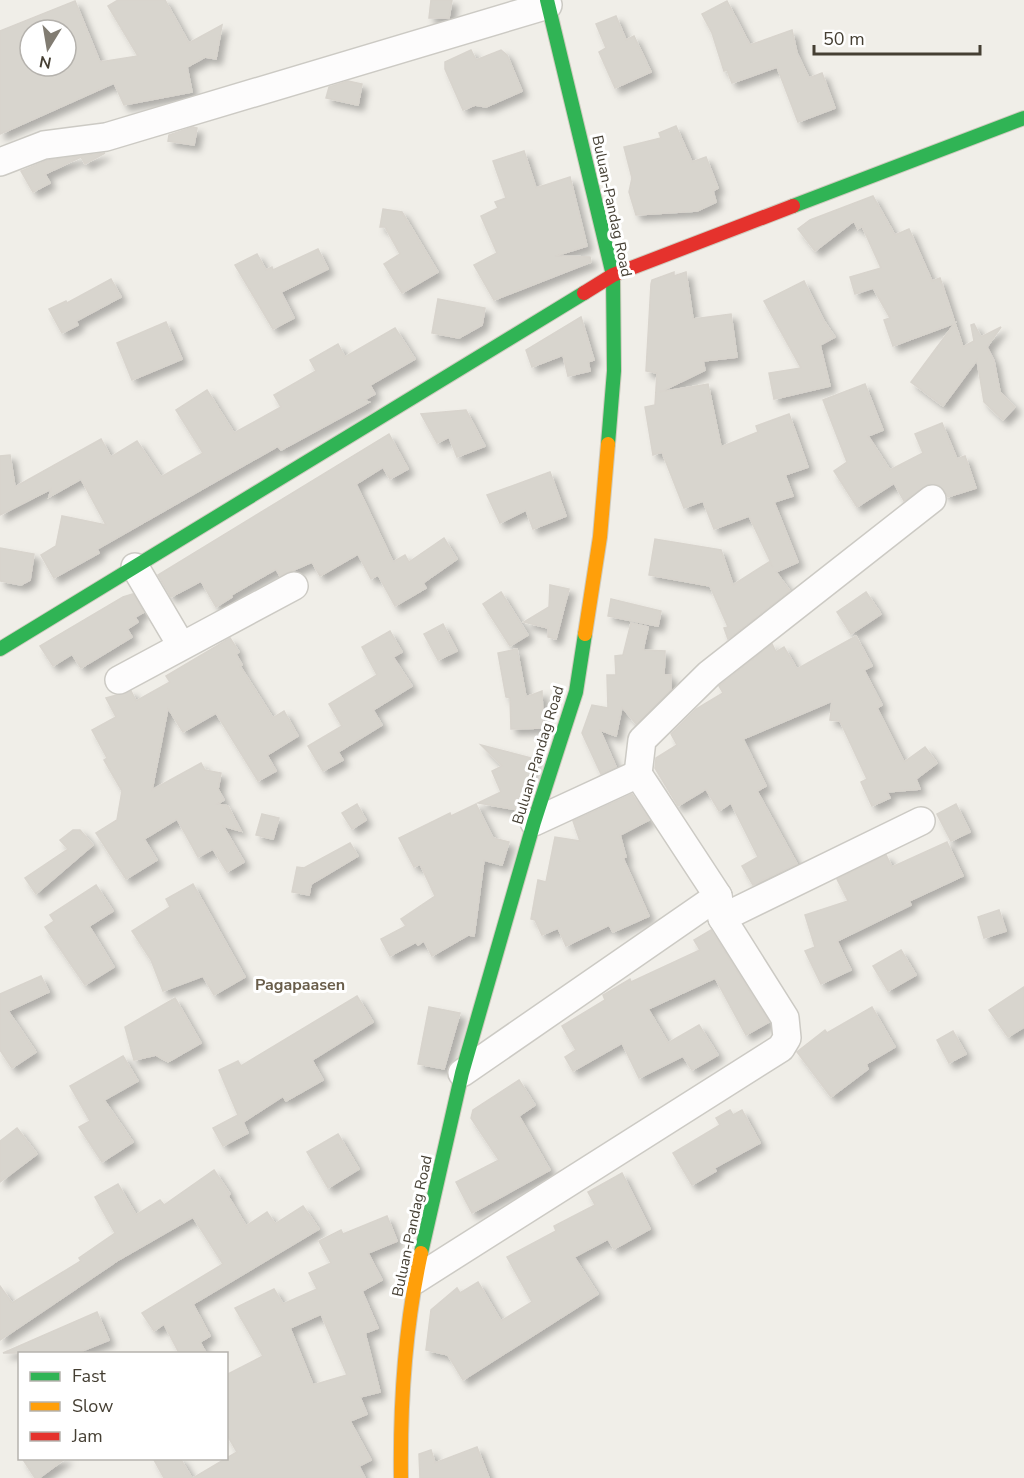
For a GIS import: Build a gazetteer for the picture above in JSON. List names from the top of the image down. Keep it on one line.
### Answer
{"streets":{"main road":["Buluan-Pandag Road"]},"districts":["Pagapaasen"],"legend":["Fast","Slow","Jam"],"scale_bar":"50 m","north":"bottom"}
